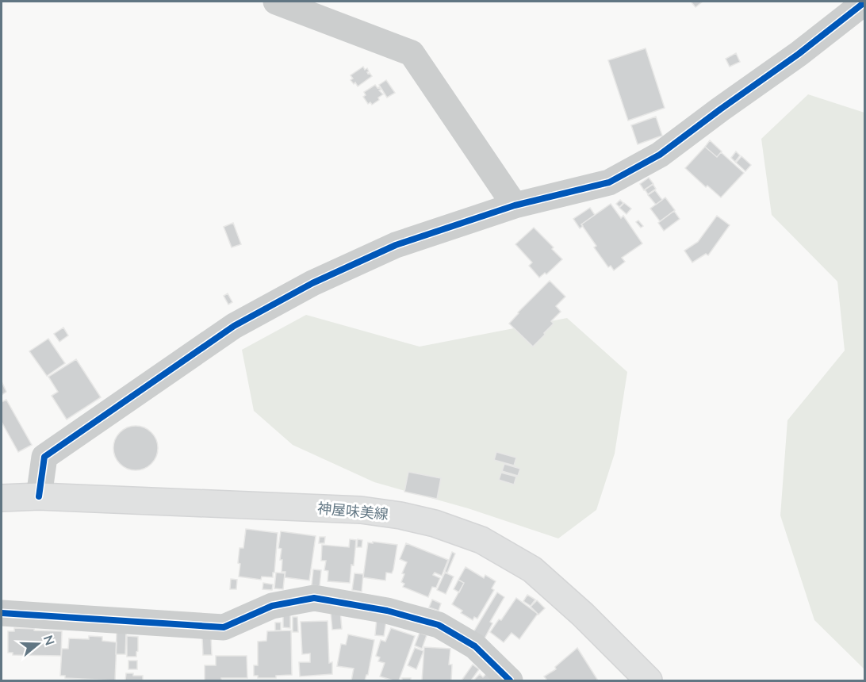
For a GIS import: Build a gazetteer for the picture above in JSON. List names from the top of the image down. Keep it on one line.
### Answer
{"streets":{"main road":["神屋味美線"]},"north":"right"}
